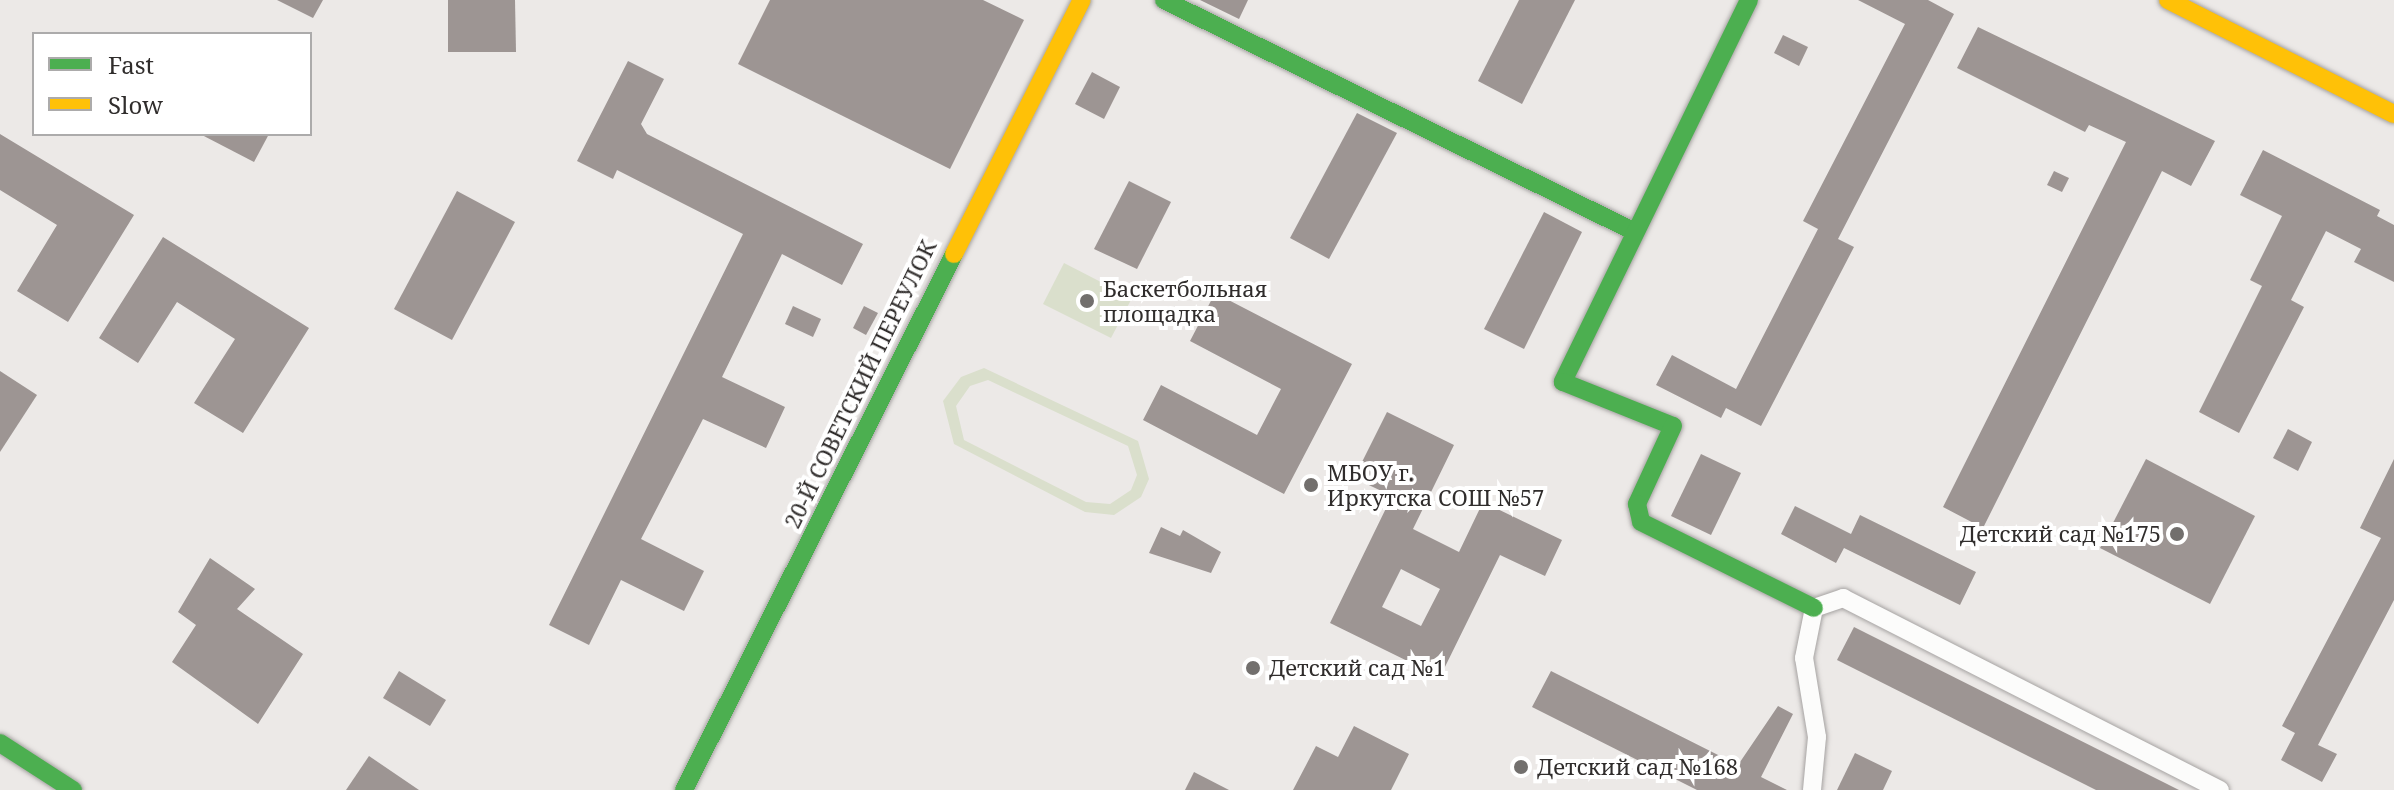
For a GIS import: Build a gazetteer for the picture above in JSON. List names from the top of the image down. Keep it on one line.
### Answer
{"streets":{"street":["20-Й СОВЕТСКИЙ ПЕРЕУЛОК"]},"places":["Баскетбольная площадка","МБОУ г. Иркутска СОШ №57","Детский сад №175","Детский сад №1","Детский сад №168"],"legend":["Fast","Slow"]}
